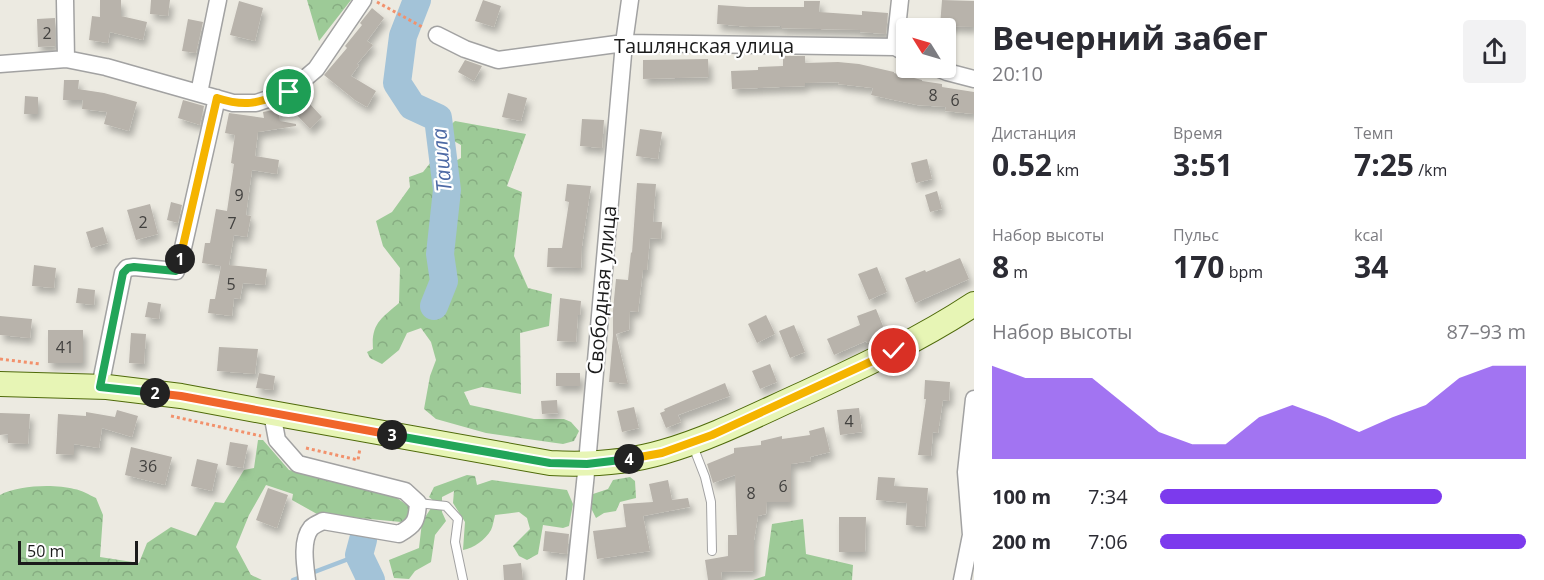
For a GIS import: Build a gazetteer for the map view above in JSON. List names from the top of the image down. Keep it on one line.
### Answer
{"streets":{"street":["Ташлянская улица","Свободная улица"]},"crossings":[["Ташлянская улица","Свободная улица"]],"water":["Ташла"],"house_numbers":["2","8","6","9","2","7","5","41","4","36","6","8"],"scale_bar":"50 m","north":"top left","page":{"heading":["Вечерний забег","20:10"],"stats":[["Дистанция","0.52 km"],["Время","3:51"],["Темп","7:25 /km"],["Набор высоты","8 m"],["Пульс","170 bpm"],["kcal","34"]],"pins":["1","2","3","4"],"chart":["Набор высоты","87–93 m"],"list":[{"name":"100 m","note":"7:34"},{"name":"200 m","note":"7:06"}],"scale":"50 m"}}
